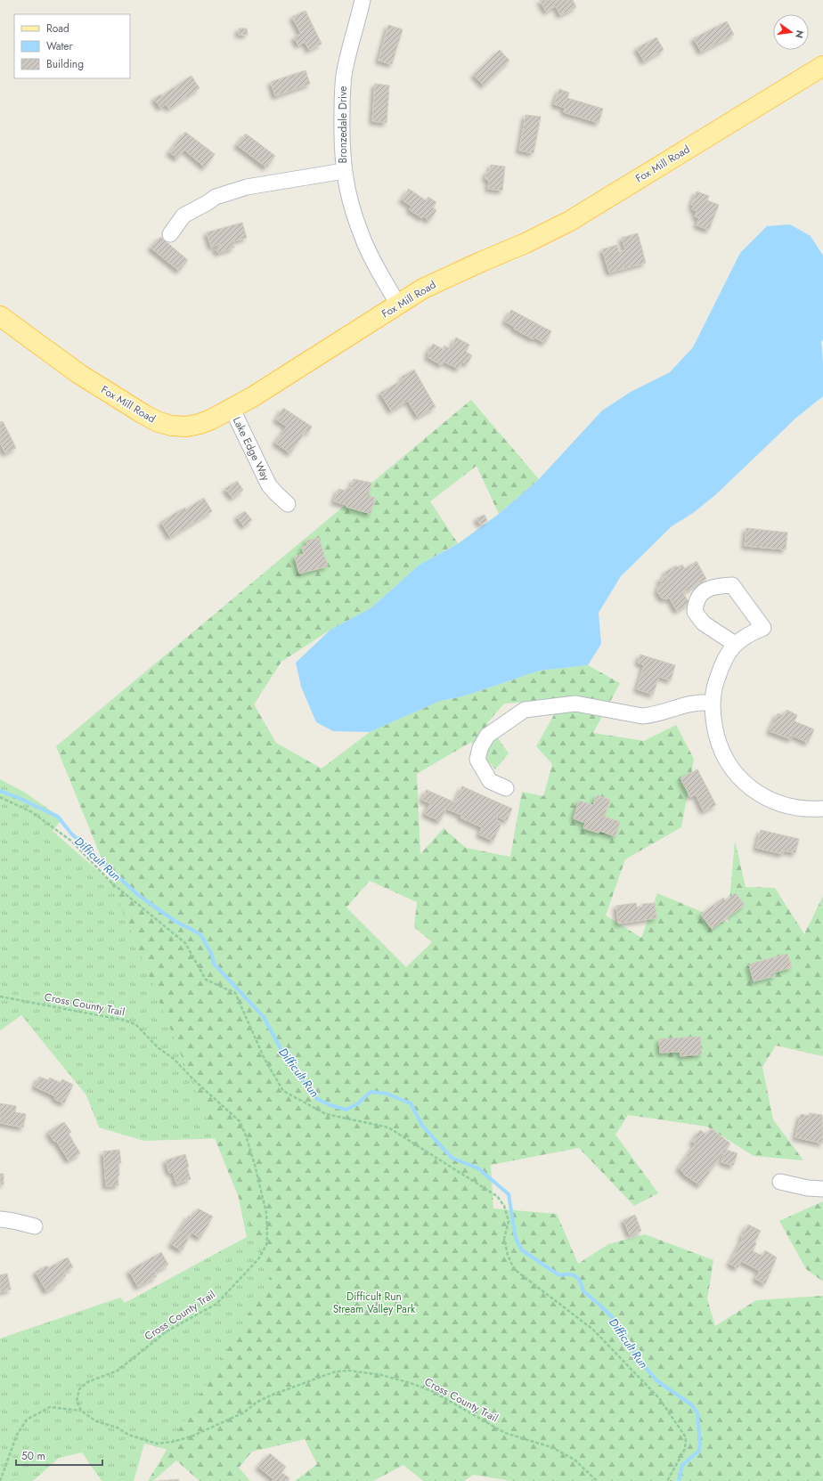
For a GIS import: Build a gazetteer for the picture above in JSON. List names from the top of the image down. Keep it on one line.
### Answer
{"streets":{"main road":["Fox Mill Road"],"street":["Bronzedale Drive","Lake Edge Way"],"path":["Cross County Trail"]},"crossings":[["Bronzedale Drive","Fox Mill Road"],["Fox Mill Road","Lake Edge Way"]],"water":["Difficult Run"],"parks":["Difficult Run Stream Valley Park"],"legend":["Road","Water","Building"],"scale_bar":"50 m","north":"right"}
